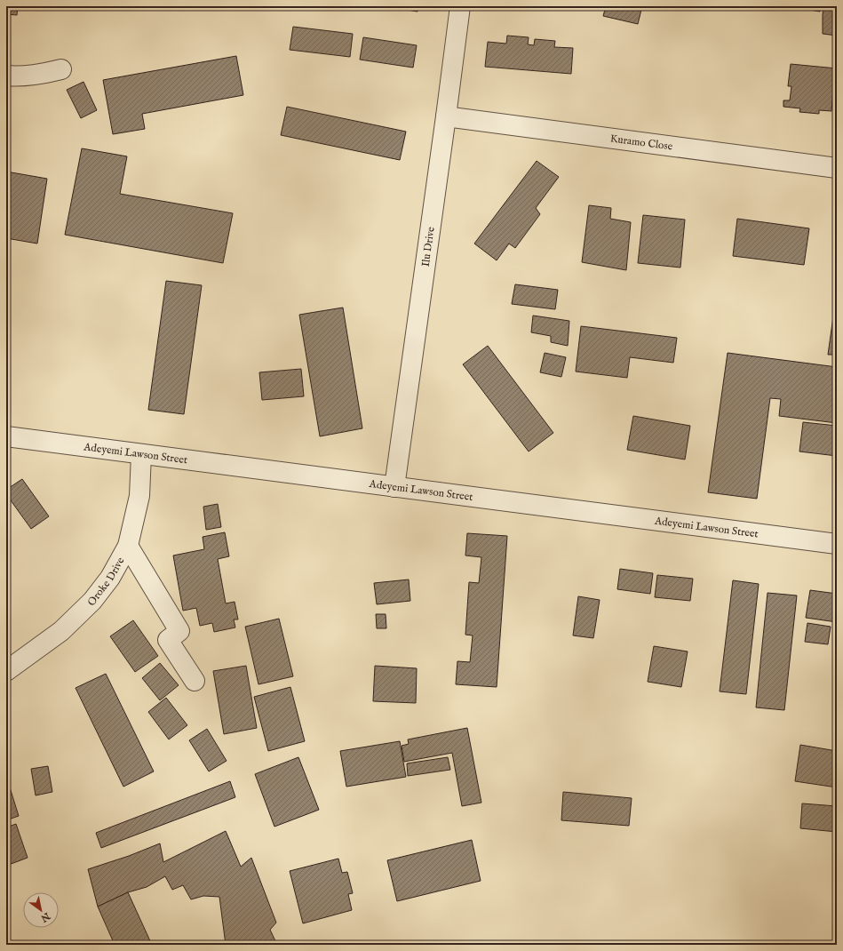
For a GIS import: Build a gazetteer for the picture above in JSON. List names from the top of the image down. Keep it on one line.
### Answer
{"streets":{"street":["Kuramo Close","Ilu Drive","Adeyemi Lawson Street","Oroke Drive"]},"crossings":[["Kuramo Close","Ilu Drive"],["Ilu Drive","Adeyemi Lawson Street"],["Adeyemi Lawson Street","Oroke Drive"]],"north":"bottom right"}
